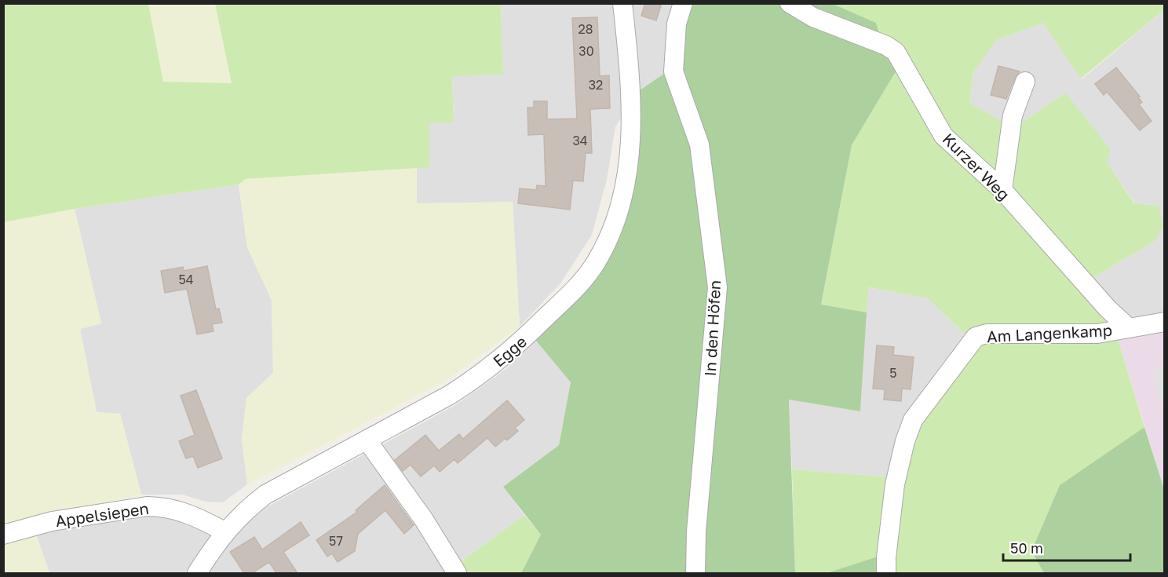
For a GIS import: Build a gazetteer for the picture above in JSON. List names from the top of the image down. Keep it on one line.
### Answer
{"streets":{"street":["Kurzer Weg","In den Höfen","Am Langenkamp","Egge","Appelsiepen"]},"crossings":[["Kurzer Weg","Am Langenkamp"],["Egge","Appelsiepen"]],"house_numbers":["28","30","32","34","54","5","57"],"scale_bar":"50 m"}
